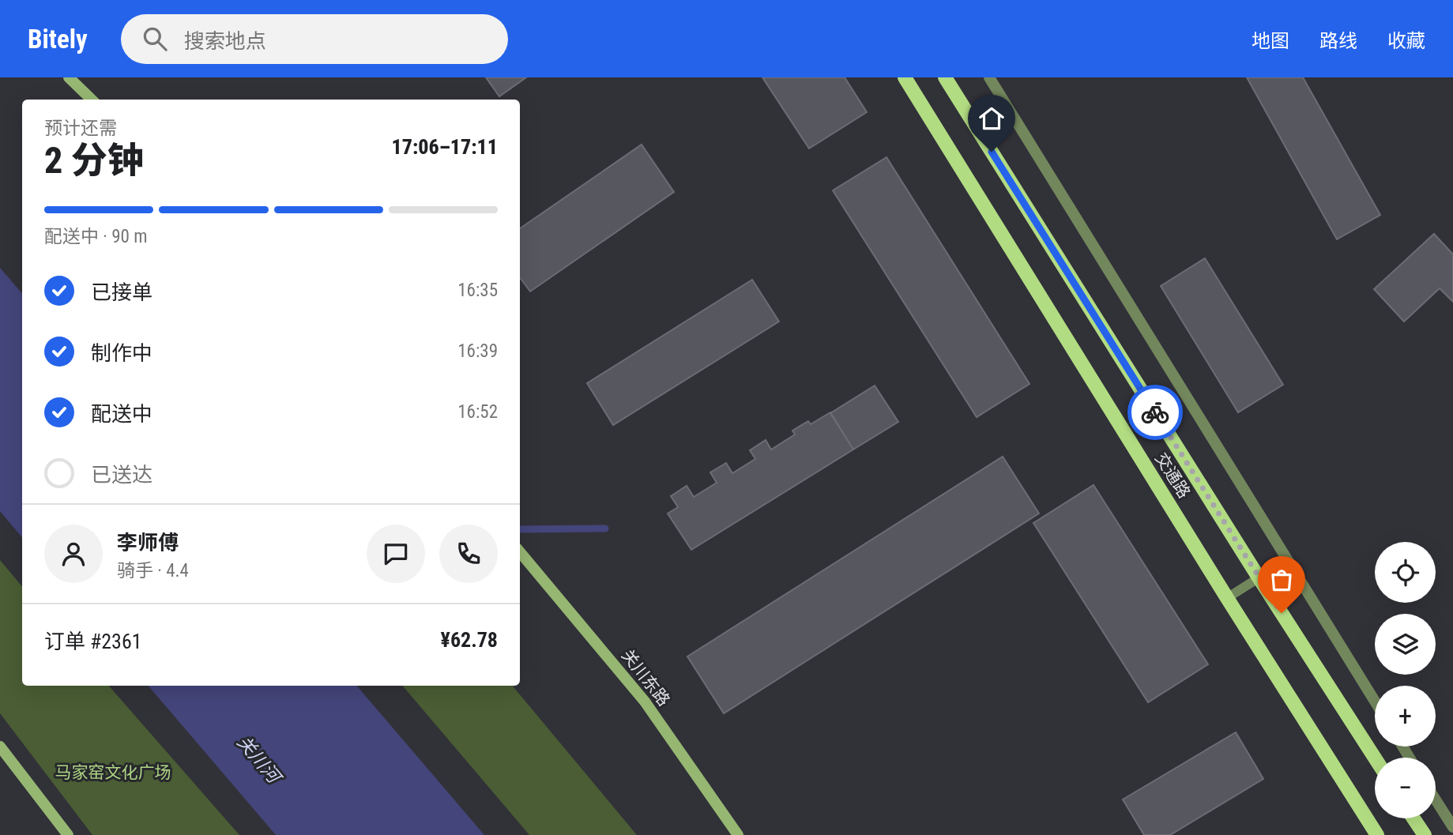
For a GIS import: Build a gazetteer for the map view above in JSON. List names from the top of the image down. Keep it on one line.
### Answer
{"streets":{"main road":["交通路"],"street":["关川东路"]},"water":["关川河"],"parks":["马家窑文化广场"],"page":{"header":"Bitely","search":"搜索地点","nav":["地图","路线","收藏"],"heading":["2 分钟","预计还需","17:06–17:11"],"panel":["李师傅","骑手 · 4.4","订单 #2361","¥62.78"],"bar":"配送中 · 90 m","list":[["已接单","16:35"],["制作中","16:39"],["配送中","16:52"],"已送达"],"map_buttons":["+","−"]}}
